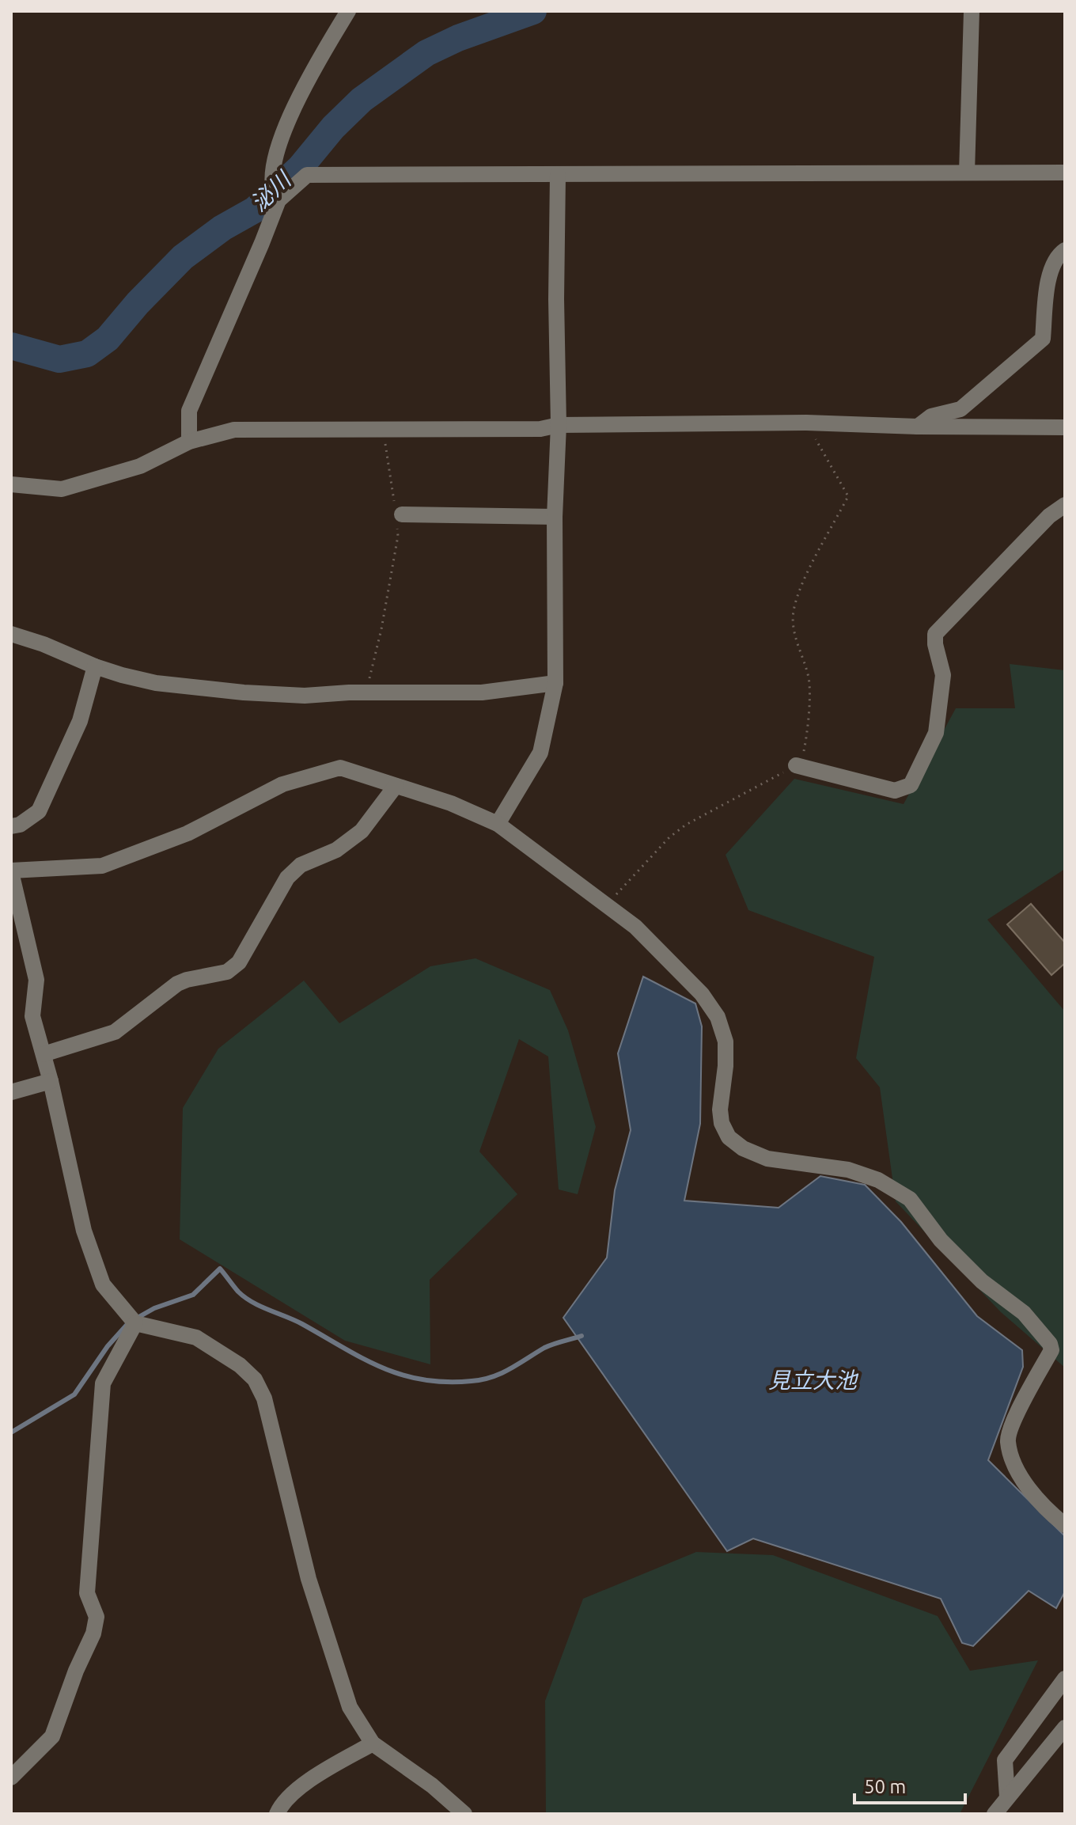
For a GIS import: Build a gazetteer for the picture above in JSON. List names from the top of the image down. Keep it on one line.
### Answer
{"water":["泌川","見立大池"],"scale_bar":"50 m"}
